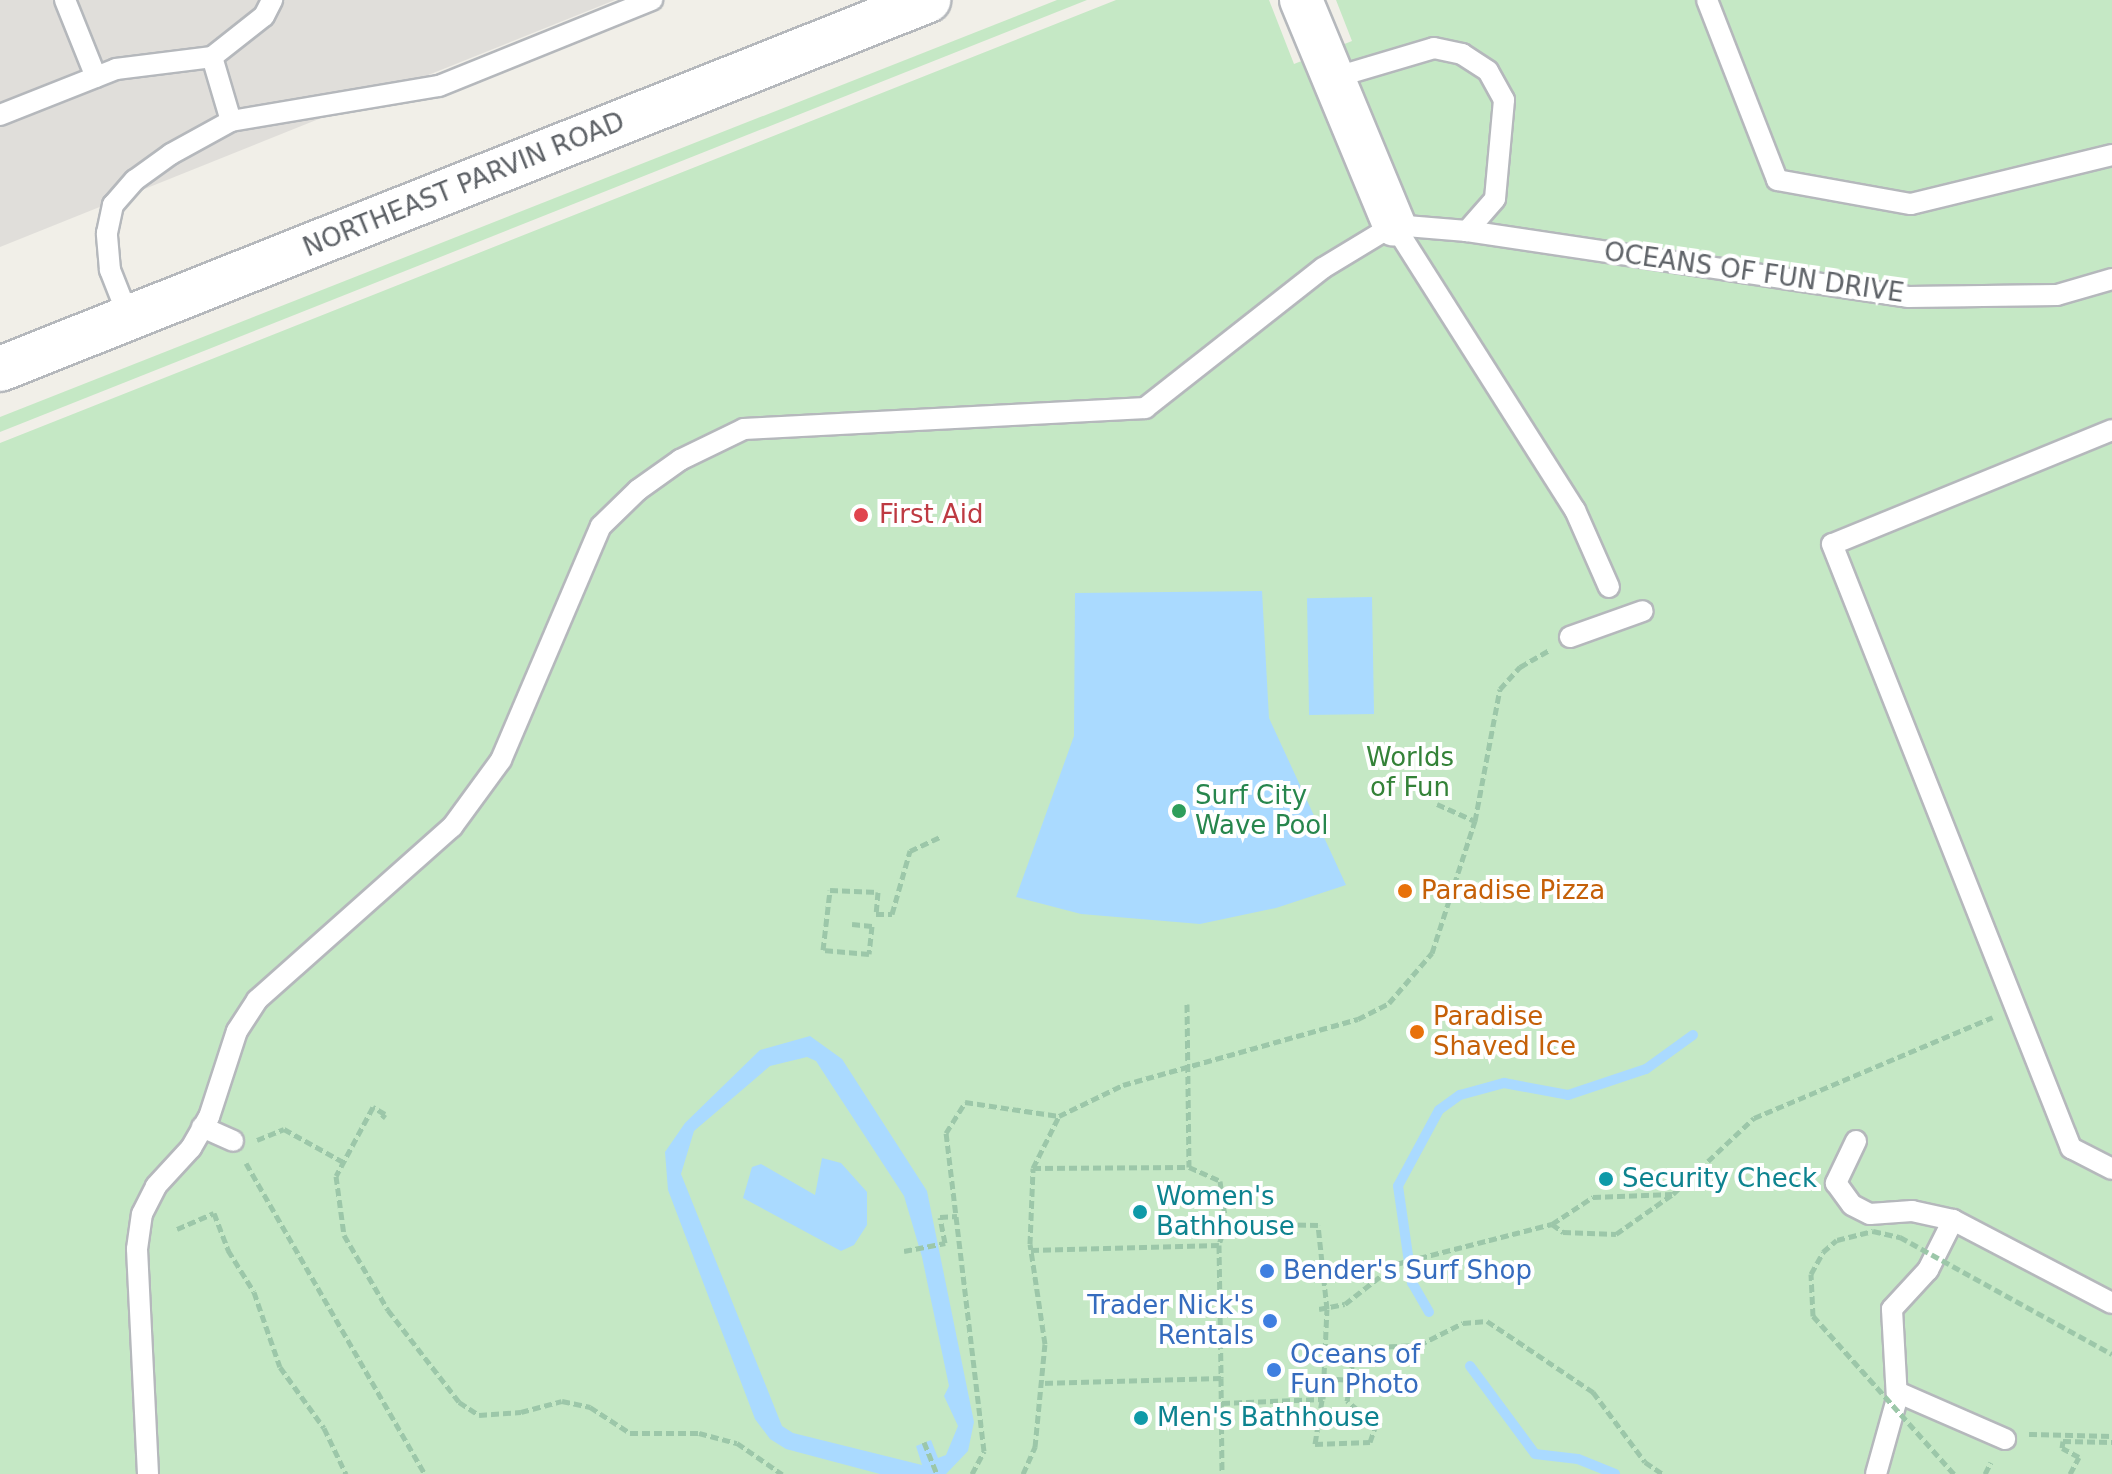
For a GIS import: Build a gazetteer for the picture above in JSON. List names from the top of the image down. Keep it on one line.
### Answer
{"streets":{"street":["NORTHEAST PARVIN ROAD"],"lane":["OCEANS OF FUN DRIVE"]},"parks":["Worlds of Fun"],"places":["First Aid","Surf City Wave Pool","Paradise Pizza","Paradise Shaved Ice","Security Check","Women's Bathhouse","Bender's Surf Shop","Trader Nick's Rentals","Oceans of Fun Photo","Men's Bathhouse"]}
